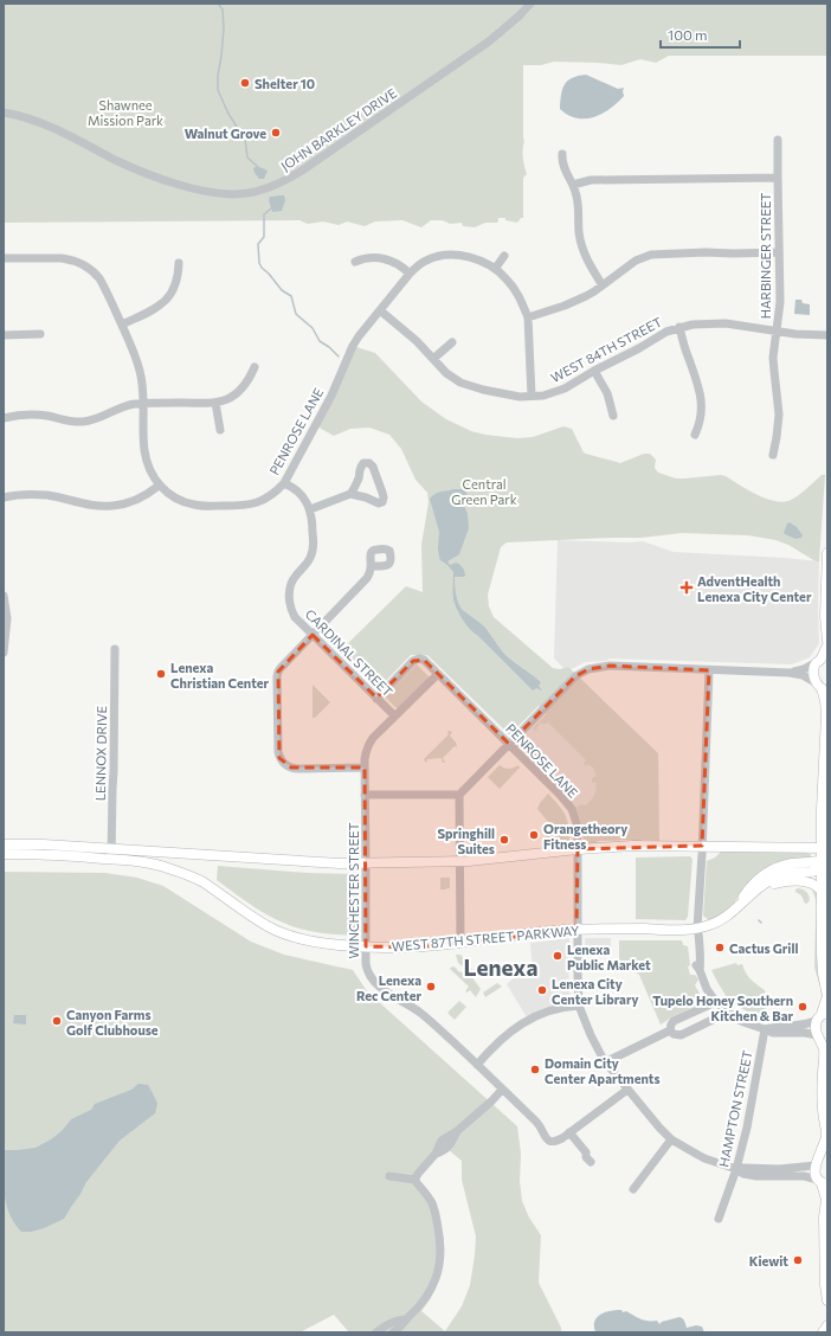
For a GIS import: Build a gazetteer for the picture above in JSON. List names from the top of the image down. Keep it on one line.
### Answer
{"streets":{"main road":["WEST 87TH STREET PARKWAY"],"street":["JOHN BARKLEY DRIVE","HARBINGER STREET","WEST 84TH STREET","PENROSE LANE","CARDINAL STREET","LENNOX DRIVE","WINCHESTER STREET","HAMPTON STREET"]},"crossings":[["HARBINGER STREET","WEST 84TH STREET"],["WEST 84TH STREET","PENROSE LANE"],["PENROSE LANE","CARDINAL STREET"],["PENROSE LANE","WINCHESTER STREET"],["PENROSE LANE","WEST 87TH STREET PARKWAY"],["PENROSE LANE","HAMPTON STREET"],["CARDINAL STREET","WINCHESTER STREET"],["LENNOX DRIVE","WEST 87TH STREET PARKWAY"],["WINCHESTER STREET","WEST 87TH STREET PARKWAY"],["WEST 87TH STREET PARKWAY","HAMPTON STREET"]],"districts":["Lenexa"],"parks":["Shawnee Mission Park","Central Green Park"],"places":{"other":["Shelter 10","Walnut Grove","Lenexa Christian Center","Orangetheory Fitness","Springhill Suites","Cactus Grill","Lenexa Public Market","Lenexa Rec Center","Lenexa City Center Library","Tupelo Honey Southern Kitchen & Bar","Canyon Farms Golf Clubhouse","Domain City Center Apartments","Kiewit"],"health":["AdventHealth Lenexa City Center"]},"scale_bar":"100 m"}
